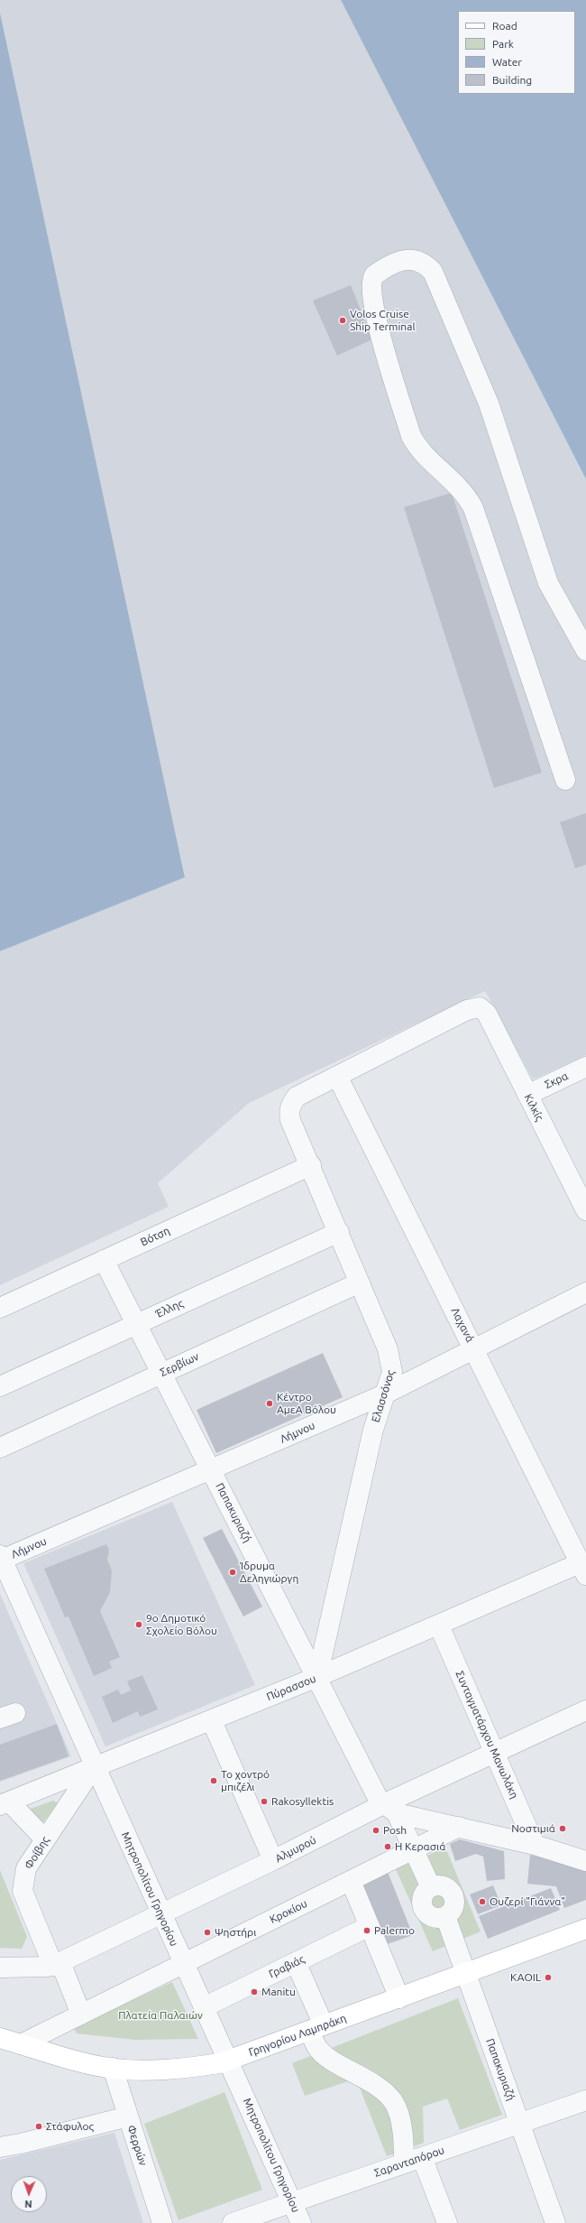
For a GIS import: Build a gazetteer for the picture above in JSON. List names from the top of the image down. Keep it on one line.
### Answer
{"streets":{"main road":["Γρηγορίου Λαμπράκη"],"street":["Σκρα","Κιλκίς","Βότση","Έλλης","Λαχανά","Σερβίων","Ελασσόνος","Λήμνου","Παπακυριαζή","Πύρασσου","Συνταγματάρχου Μανωλάκη","Αλμυρού","Φοίβης","Μητροπολίτου Γρηγορίου","Κροκίου","Γραβιάς","Φερρών","Σαρανταπόρου"]},"crossings":[["Σκρα","Κιλκίς"],["Κιλκίς","Λαχανά"],["Κιλκίς","Ελασσόνος"],["Βότση","Ελασσόνος"],["Βότση","Παπακυριαζή"],["Έλλης","Ελασσόνος"],["Έλλης","Παπακυριαζή"],["Λαχανά","Ελασσόνος"],["Λαχανά","Λήμνου"],["Λαχανά","Πύρασσου"],["Σερβίων","Ελασσόνος"],["Σερβίων","Παπακυριαζή"],["Ελασσόνος","Λήμνου"],["Ελασσόνος","Παπακυριαζή"],["Ελασσόνος","Πύρασσου"],["Λήμνου","Παπακυριαζή"],["Λήμνου","Μητροπολίτου Γρηγορίου"],["Παπακυριαζή","Πύρασσου"],["Παπακυριαζή","Αλμυρού"],["Παπακυριαζή","Κροκίου"],["Παπακυριαζή","Γρηγορίου Λαμπράκη"],["Παπακυριαζή","Σαρανταπόρου"],["Πύρασσου","Συνταγματάρχου Μανωλάκη"],["Πύρασσου","Φοίβης"],["Πύρασσου","Μητροπολίτου Γρηγορίου"],["Συνταγματάρχου Μανωλάκη","Αλμυρού"],["Αλμυρού","Φοίβης"],["Αλμυρού","Μητροπολίτου Γρηγορίου"],["Φοίβης","Μητροπολίτου Γρηγορίου"],["Φοίβης","Κροκίου"],["Μητροπολίτου Γρηγορίου","Κροκίου"],["Μητροπολίτου Γρηγορίου","Γραβιάς"],["Μητροπολίτου Γρηγορίου","Γρηγορίου Λαμπράκη"],["Μητροπολίτου Γρηγορίου","Σαρανταπόρου"],["Κροκίου","Γρηγορίου Λαμπράκη"],["Γρηγορίου Λαμπράκη","Φερρών"]],"parks":["Πλατεία Παλαιών"],"places":["Volos Cruise Ship Terminal","Κέντρο ΑμεΑ Βόλου","Ίδρυμα Δεληγιώργη","9ο Δημοτικό Σχολείο Βόλου","Το χοντρό μπιζέλι","Rakosyllektis","Νοστιμιά","Posh","Η Κερασιά","Ουζερί \"Γιάννα\"","Palermo","Ψηστήρι","KAOIL","Manitu","Στάφυλος"],"legend":["Road","Park","Water","Building"],"north":"bottom"}
